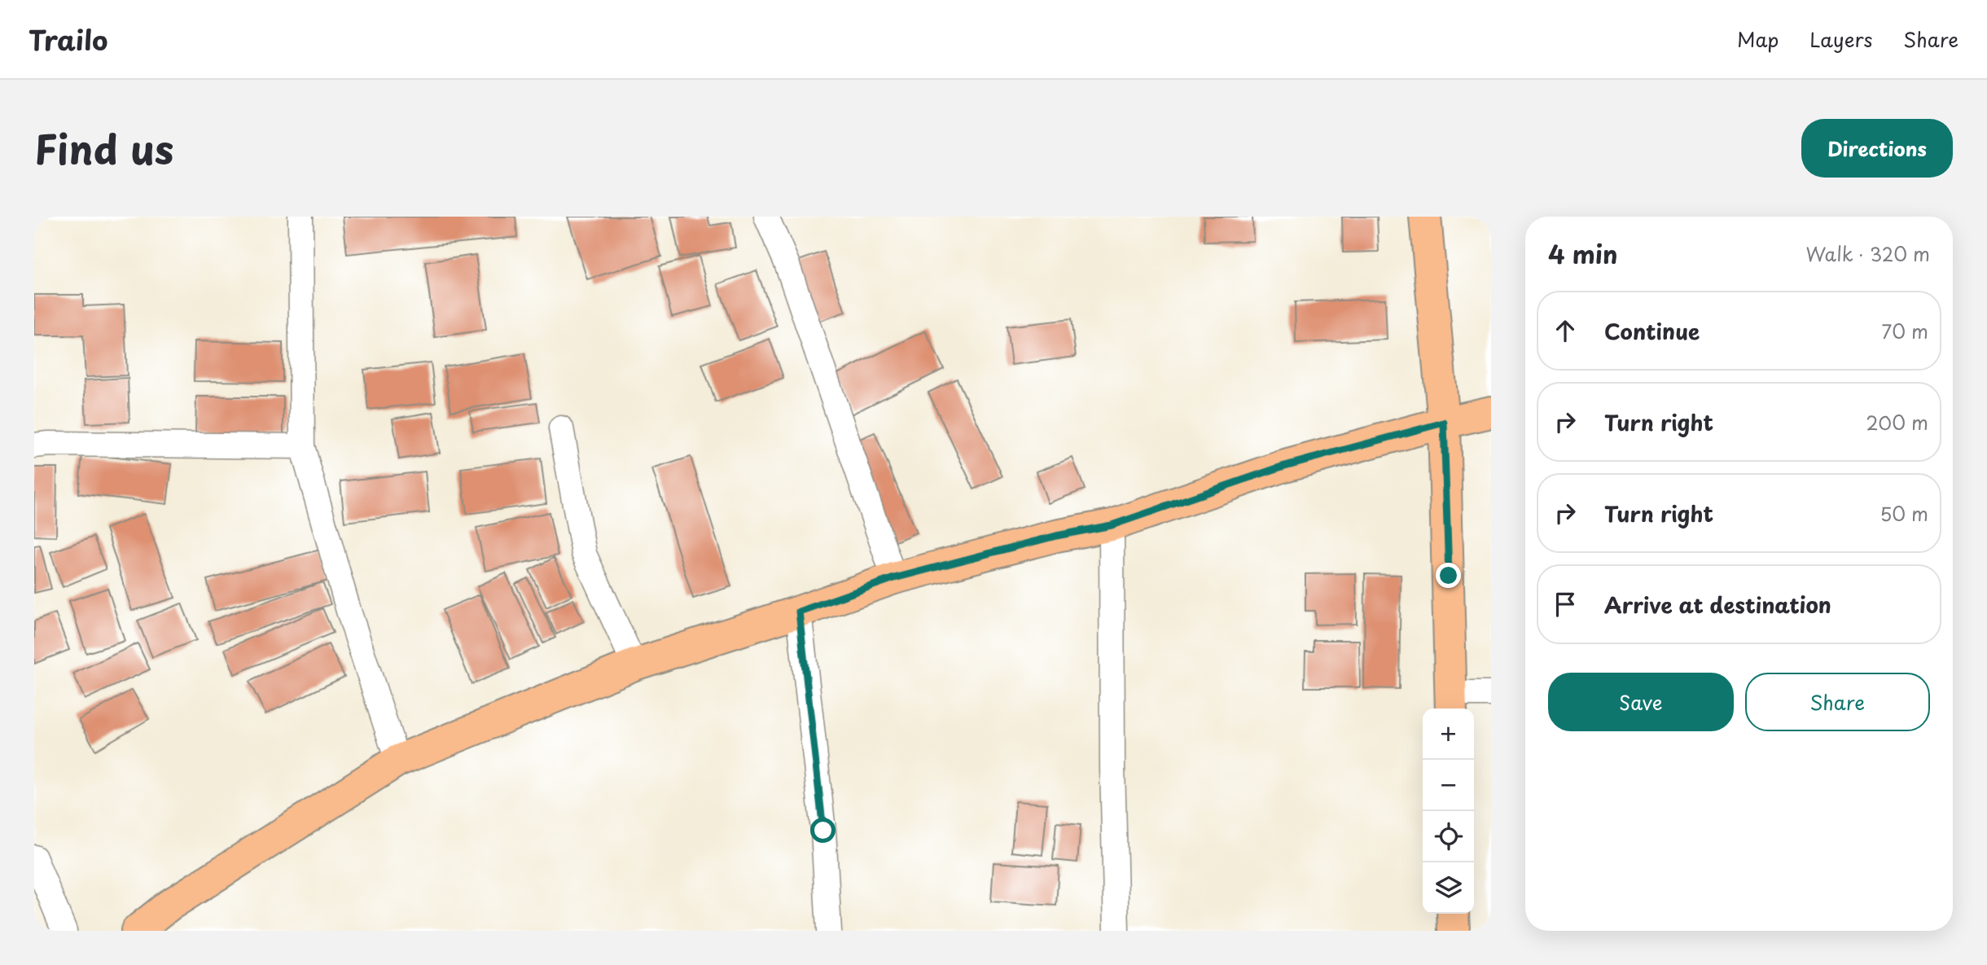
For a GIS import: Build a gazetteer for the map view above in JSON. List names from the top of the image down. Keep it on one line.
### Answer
{"page":{"header":"Trailo","nav":["Map","Layers","Share"],"title":"Find us","buttons":["Directions",["Save","Share"]],"heading":["4 min","Walk · 320 m"],"list":[["Continue","70 m"],["Turn right","200 m"],["Turn right","50 m"],"Arrive at destination"],"map_buttons":["+","−"]}}
